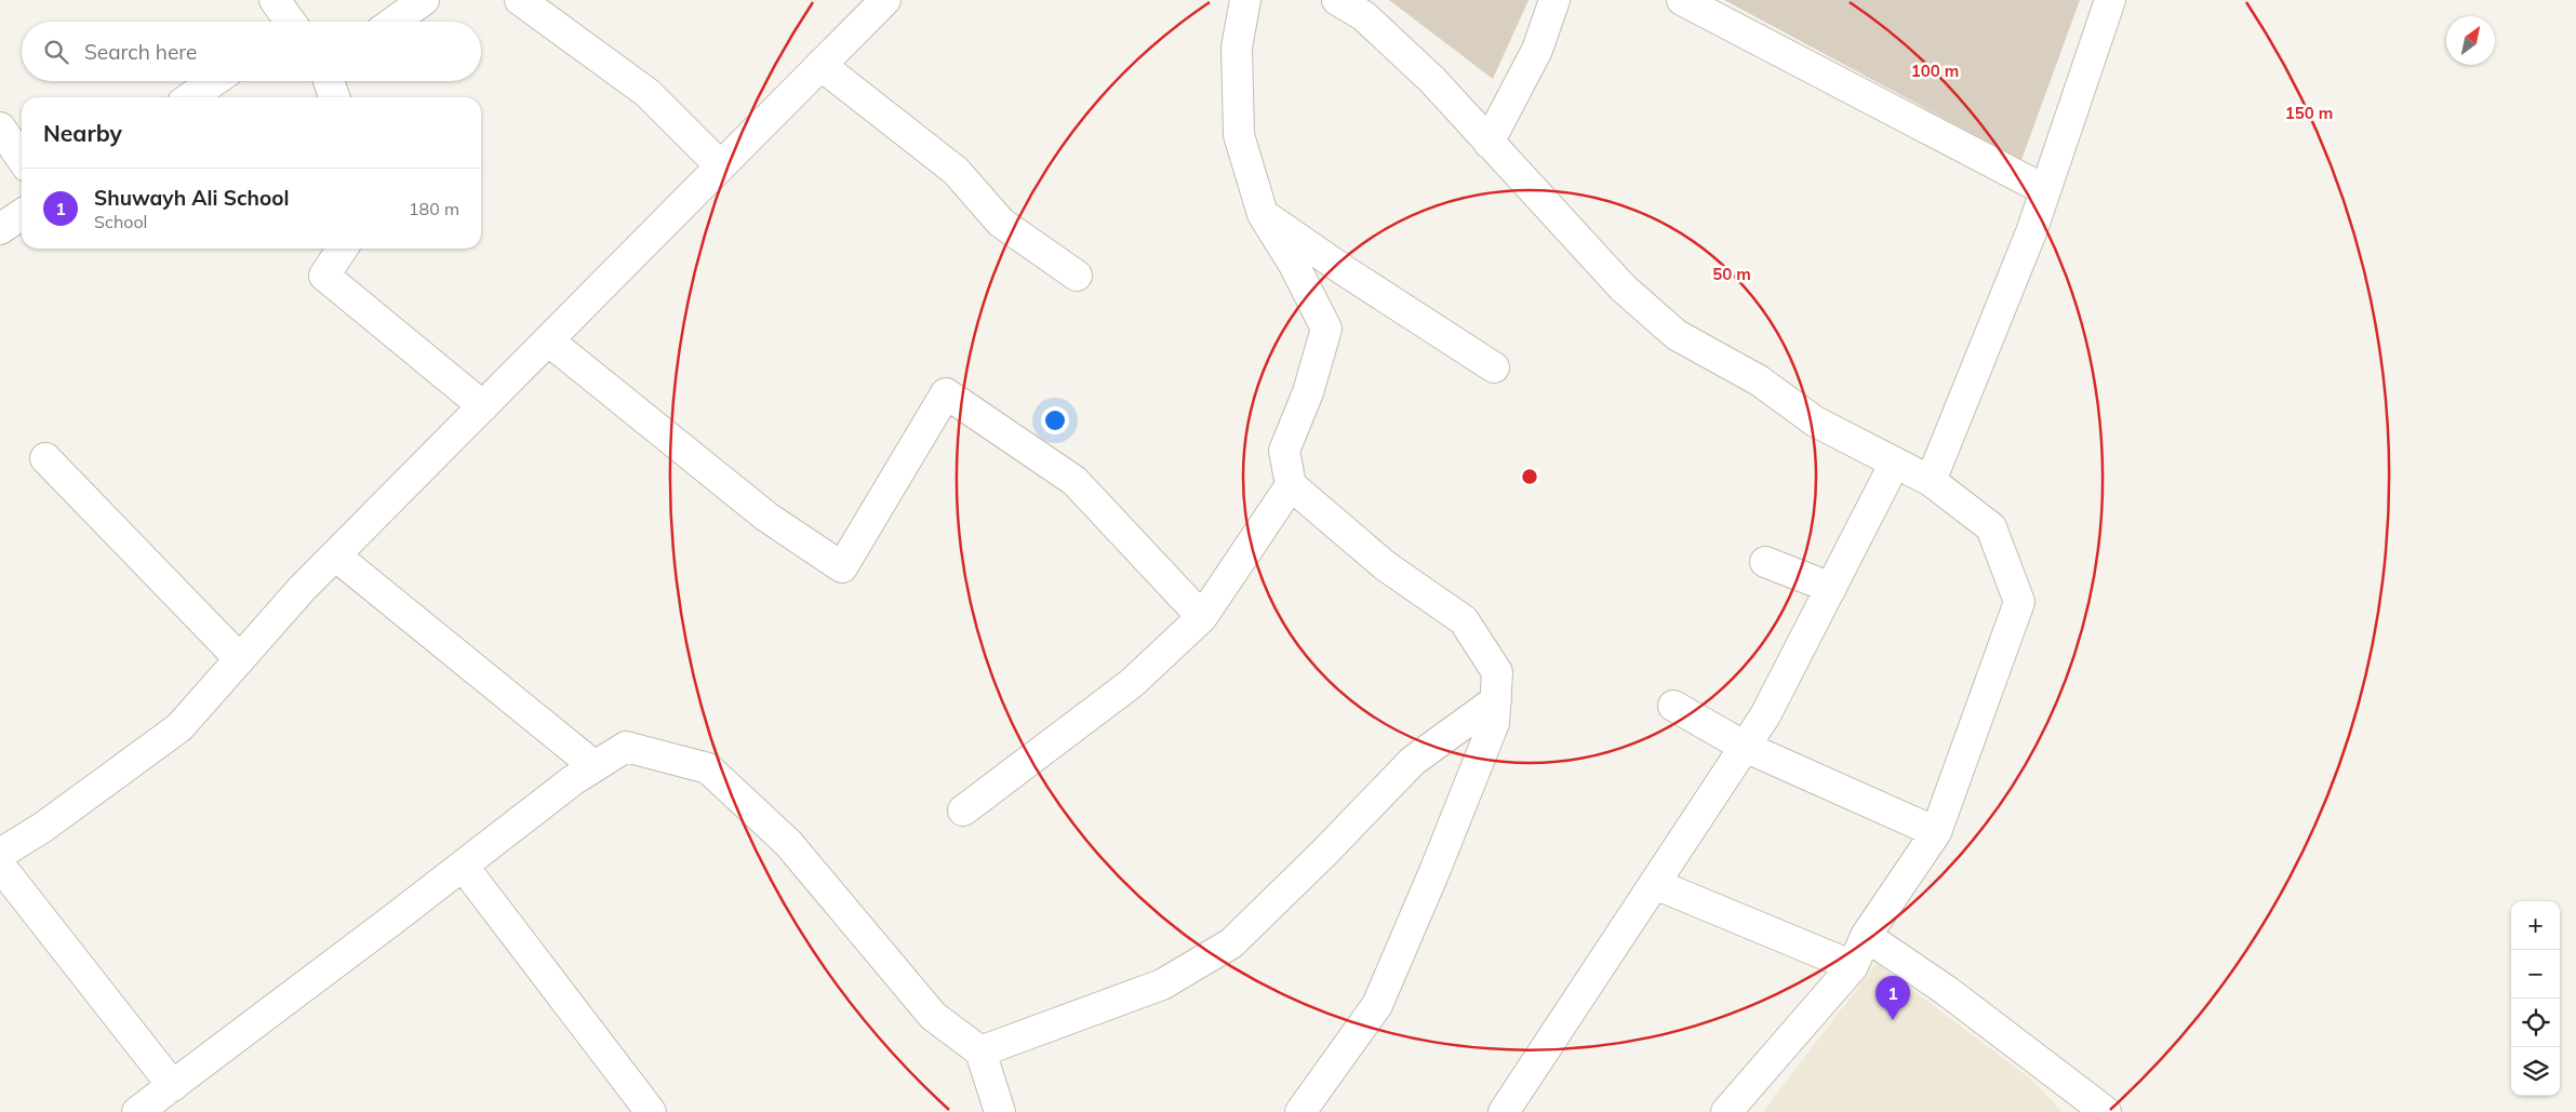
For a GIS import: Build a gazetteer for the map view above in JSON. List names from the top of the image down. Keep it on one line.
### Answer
{"north":"top right","page":{"search":"Search here","heading":"Nearby","list":[{"mark":"1","name":"Shuwayh Ali School","note":"School","value":"180 m"}],"map_buttons":["+","−"],"pins":"1"},"rings":["100 m","150 m","50 m"]}
